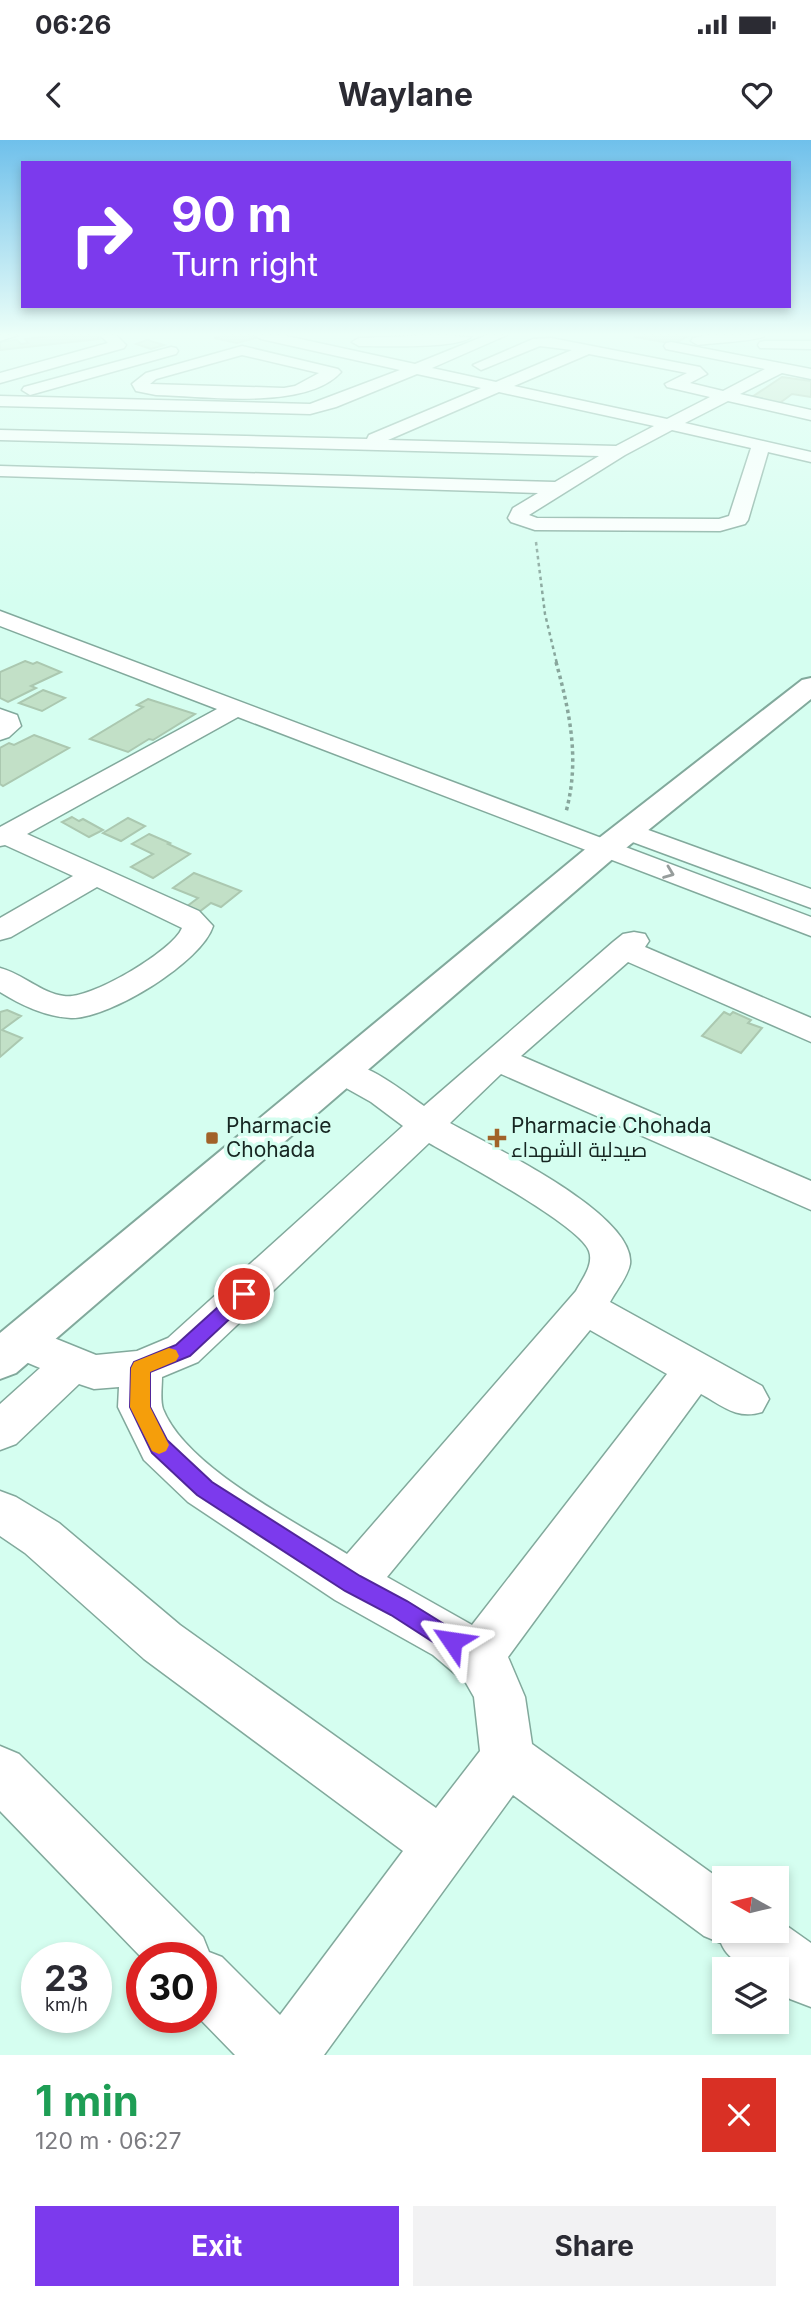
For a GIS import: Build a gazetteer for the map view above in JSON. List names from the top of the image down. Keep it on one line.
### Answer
{"places":{"transit":["Pharmacie Chohada"],"health":["Pharmacie Chohada صيدلية الشهداء"]},"north":"left","page":{"status":"06:26","header":"Waylane","turn":["90 m","Turn right"],"speed":"23 km/h","limit":"30","heading":["1 min","120 m · 06:27"],"buttons":["Exit","Share"]}}
